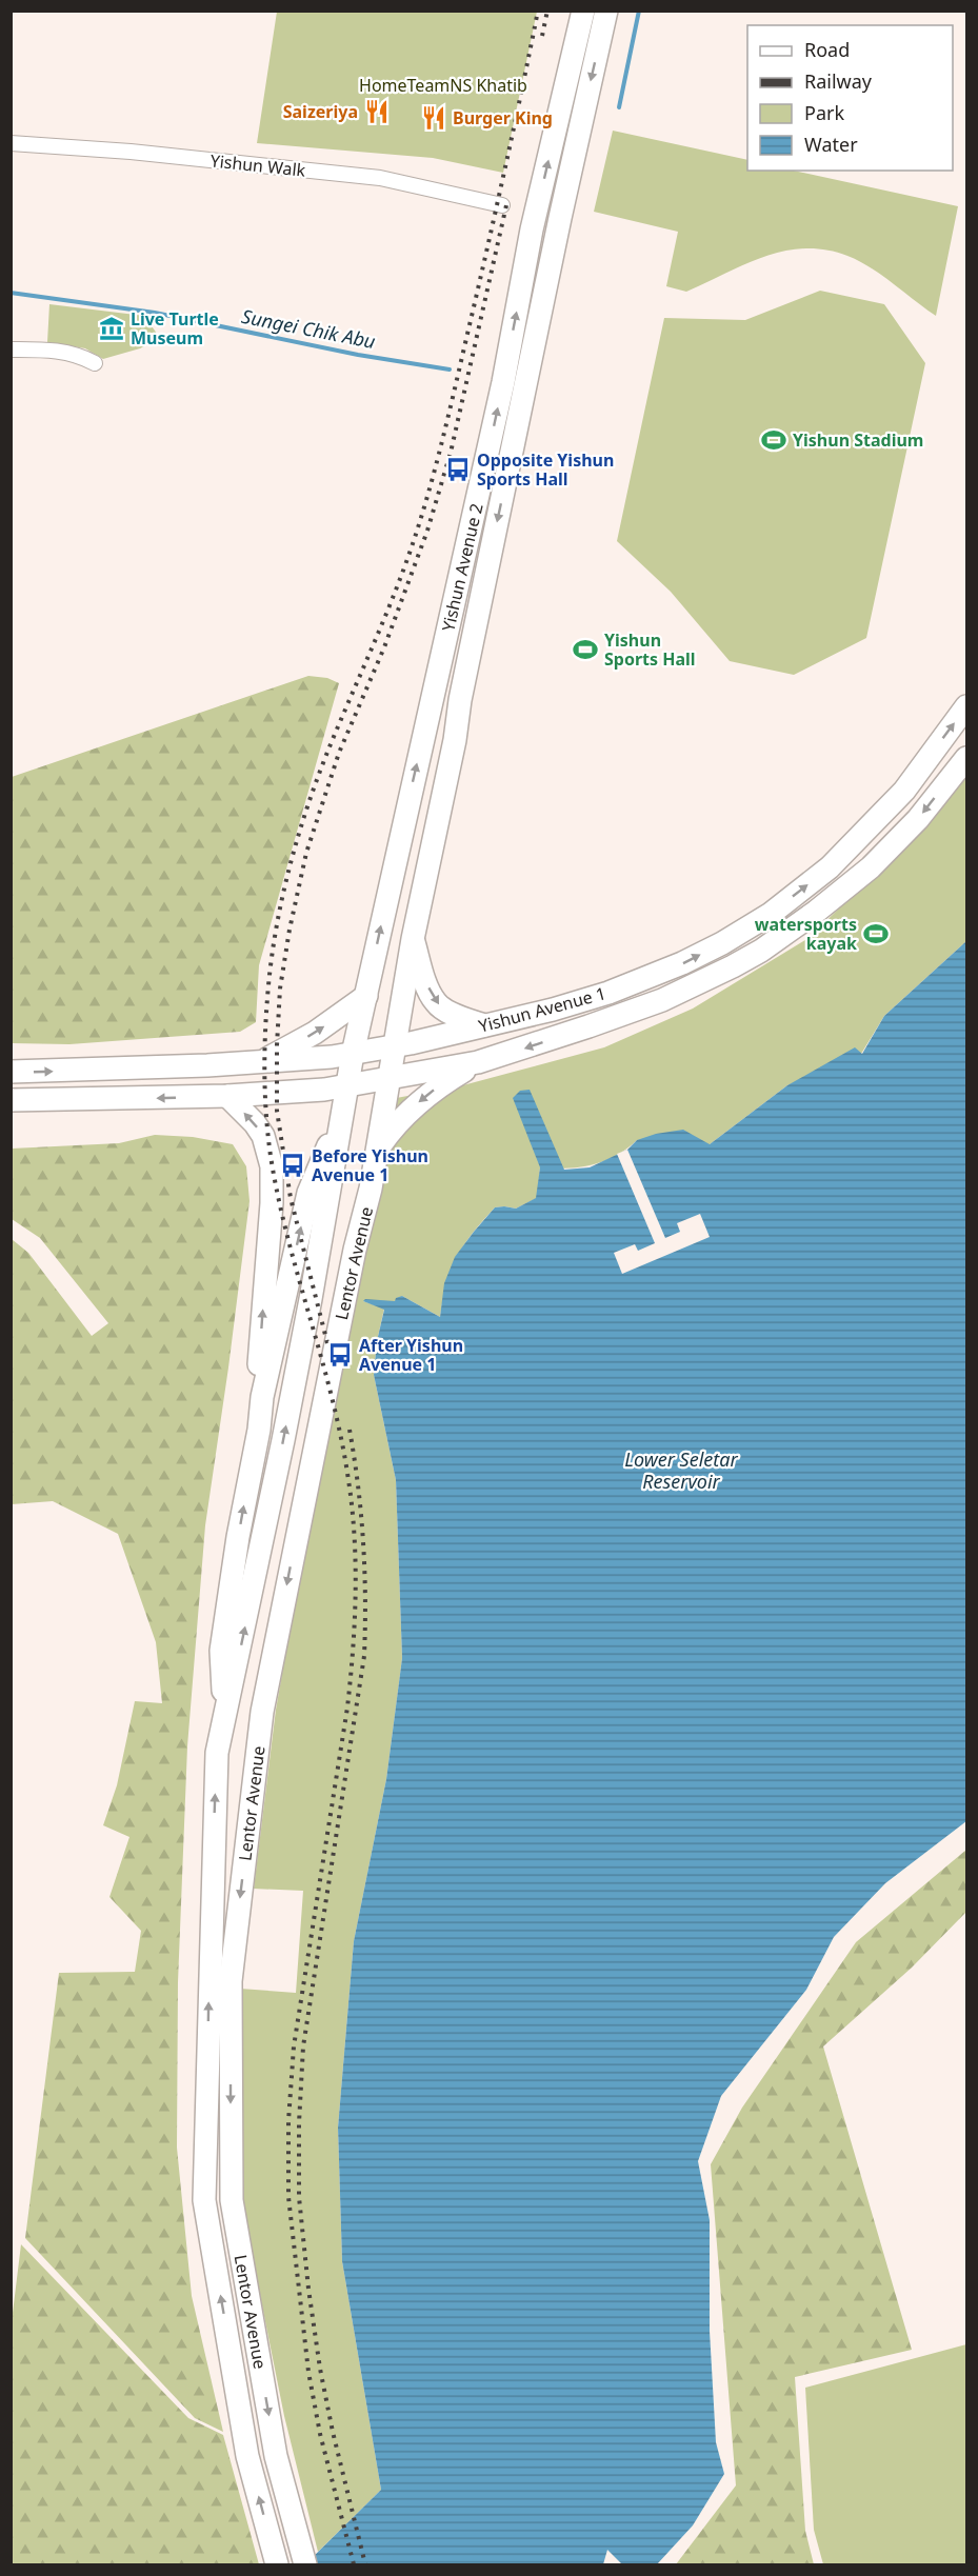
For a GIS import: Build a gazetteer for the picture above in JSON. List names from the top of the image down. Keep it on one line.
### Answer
{"streets":{"main road":["Yishun Avenue 2","Yishun Avenue 1","Lentor Avenue"],"street":["Yishun Walk"]},"crossings":[["Yishun Avenue 2","Yishun Avenue 1"],["Yishun Avenue 2","Lentor Avenue"],["Yishun Avenue 1","Lentor Avenue"]],"water":["Sungei Chik Abu","Lower Seletar Reservoir"],"parks":["HomeTeamNS Khatib"],"places":{"restaurant":["Saizeriya","Burger King"],"museum":["Live Turtle Museum"],"sports":["Yishun Stadium","Yishun Sports Hall","watersports kayak"],"bus stop":["Opposite Yishun Sports Hall","Before Yishun Avenue 1","After Yishun Avenue 1"]},"legend":["Road","Railway","Park","Water"]}
